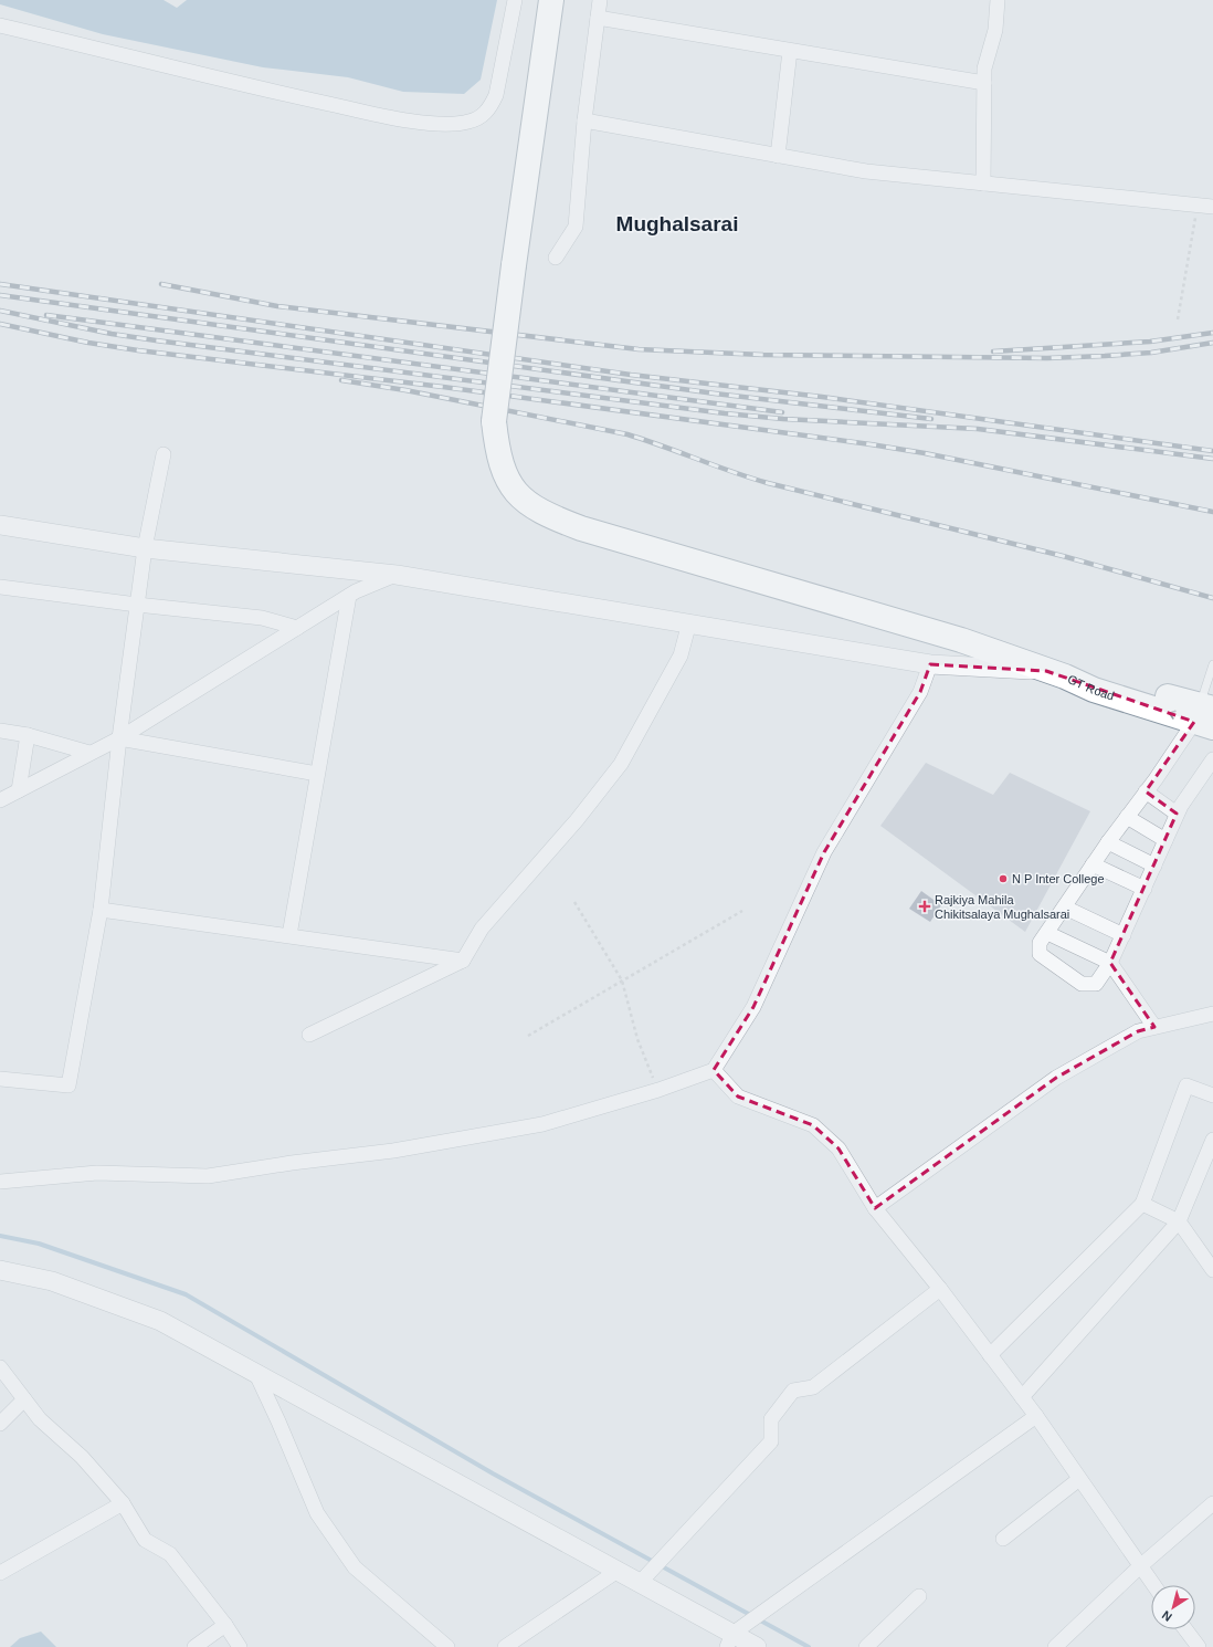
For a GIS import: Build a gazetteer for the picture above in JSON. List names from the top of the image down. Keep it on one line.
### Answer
{"streets":{"highway":["GT Road"]},"districts":["Mughalsarai"],"places":{"other":["N P Inter College"],"health":["Rajkiya Mahila Chikitsalaya Mughalsarai"]},"north":"bottom left"}
